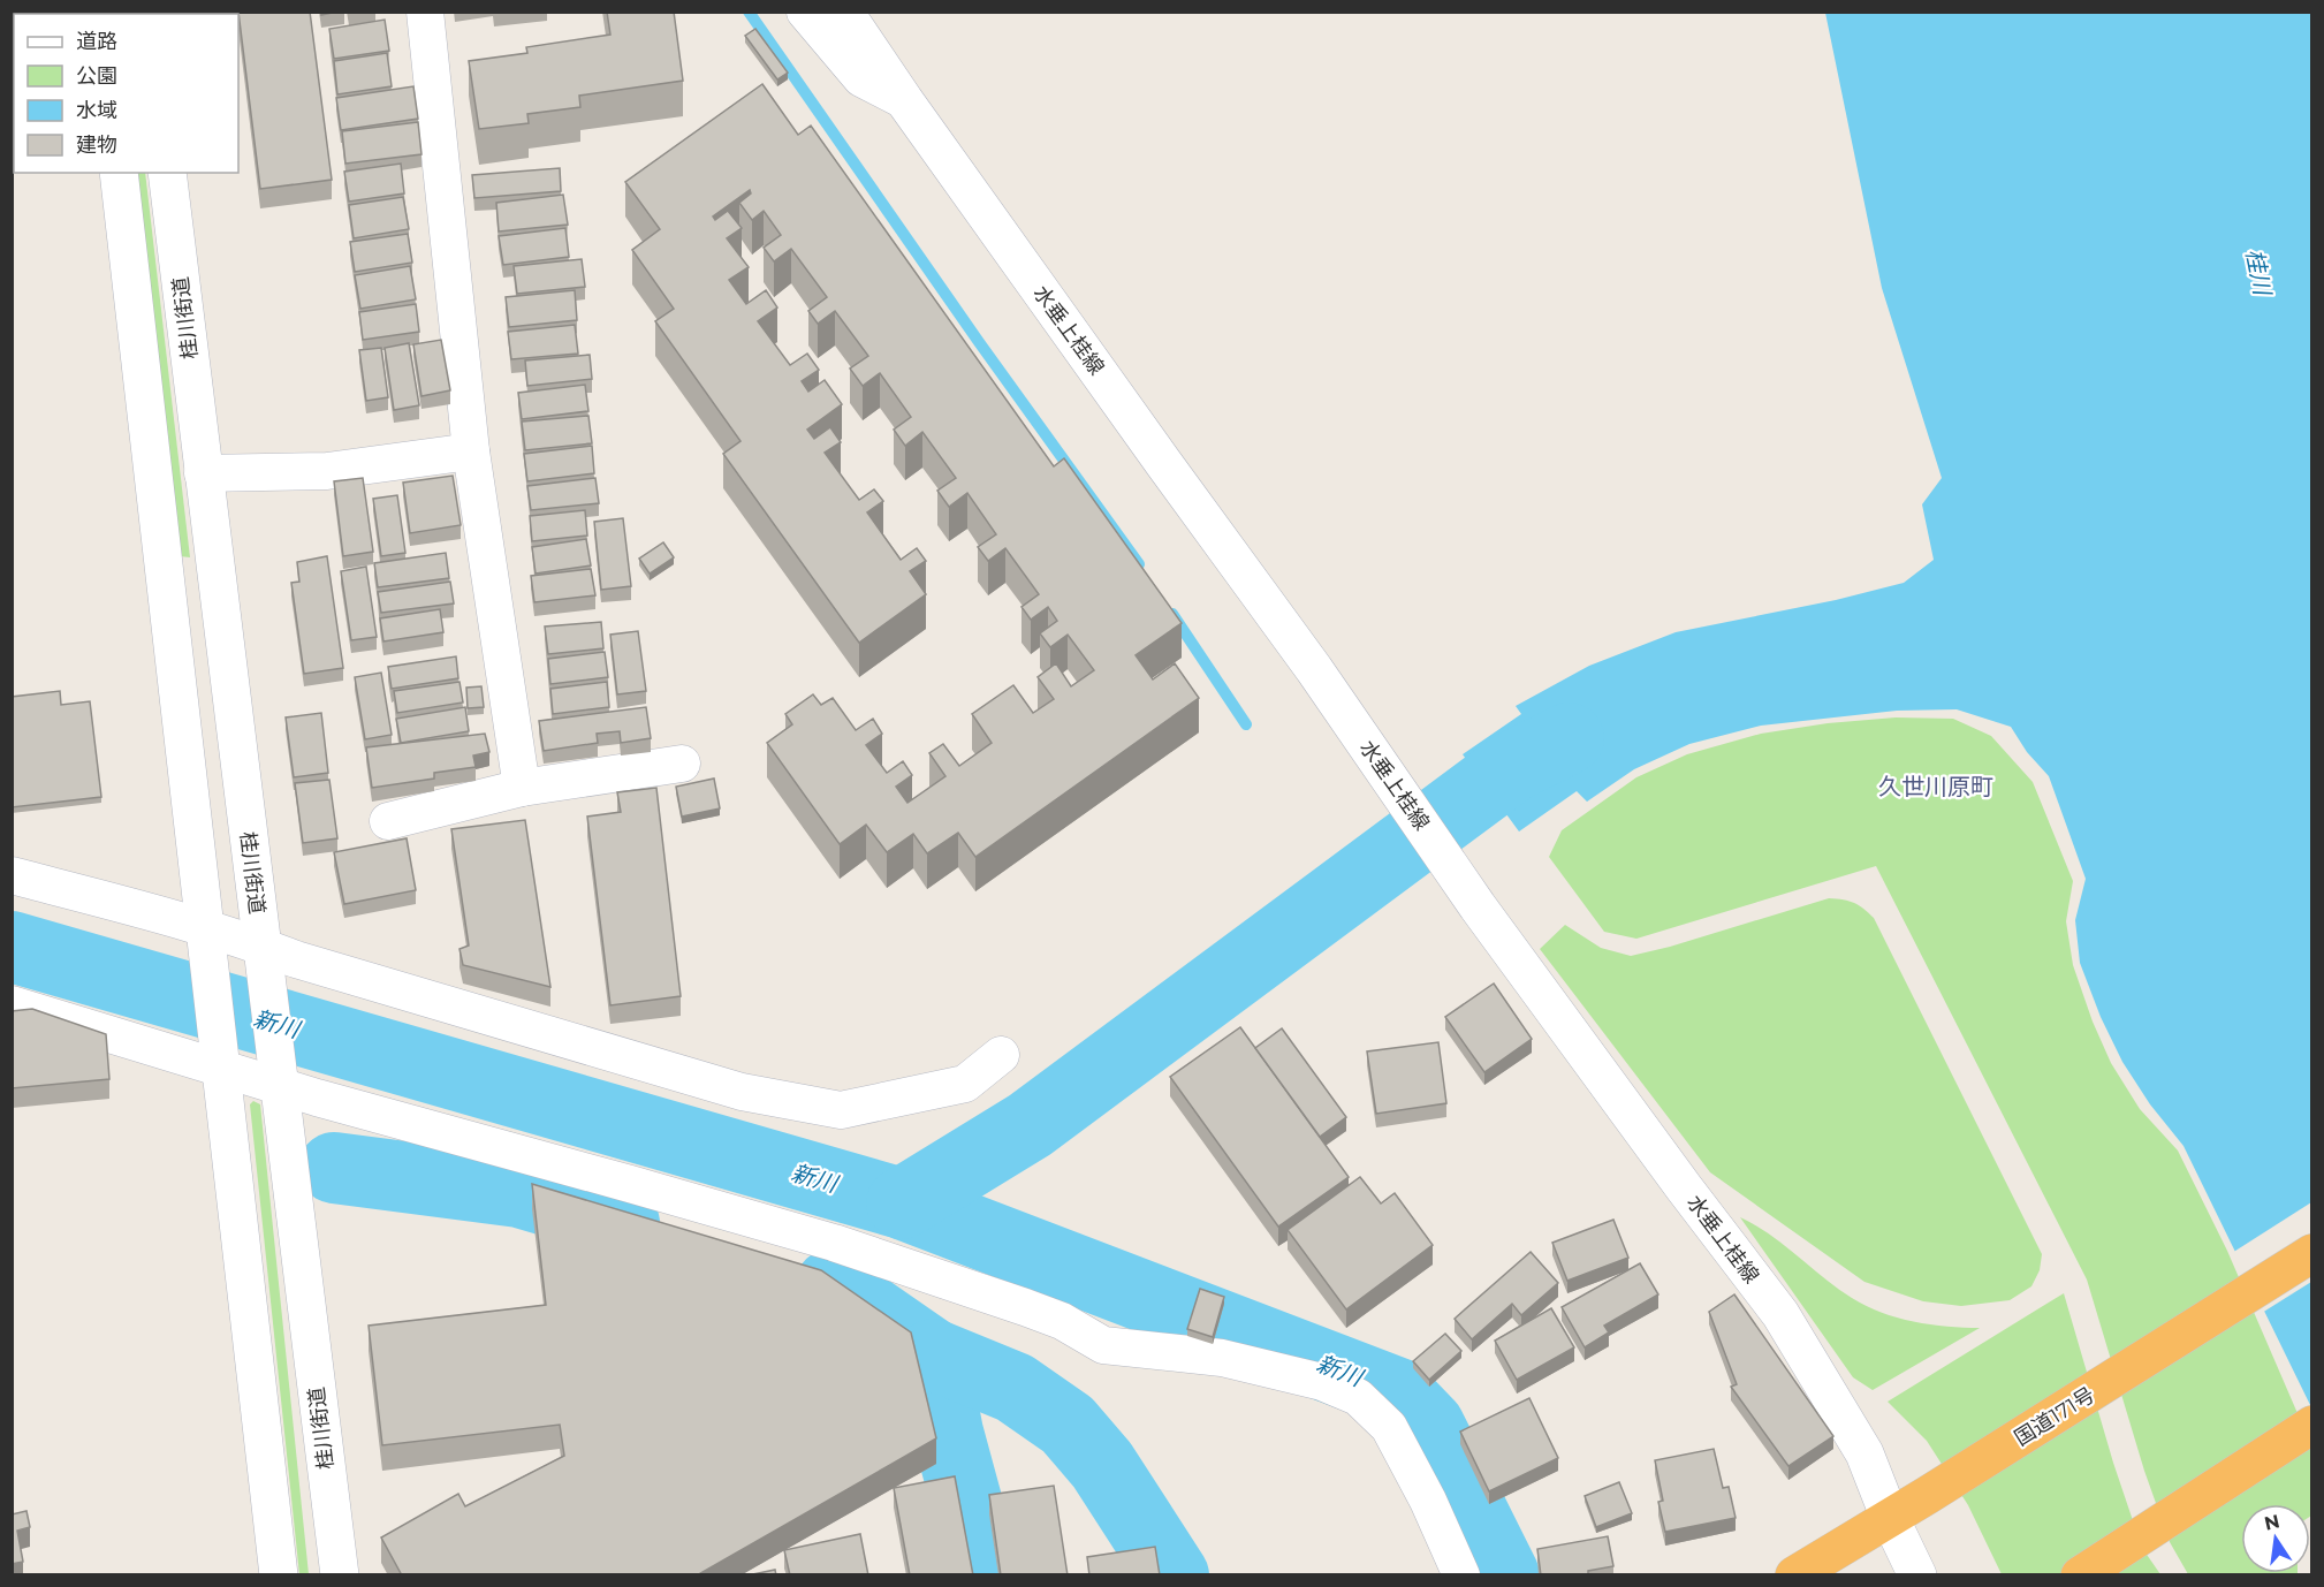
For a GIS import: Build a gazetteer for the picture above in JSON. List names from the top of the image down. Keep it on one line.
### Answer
{"streets":{"highway":["国道171号"],"street":["桂川街道","水垂上桂線"]},"crossings":[["水垂上桂線","国道171号"]],"districts":["久世川原町"],"water":["桂川","新川"],"legend":["道路","公園","水域","建物"],"north":"top"}
